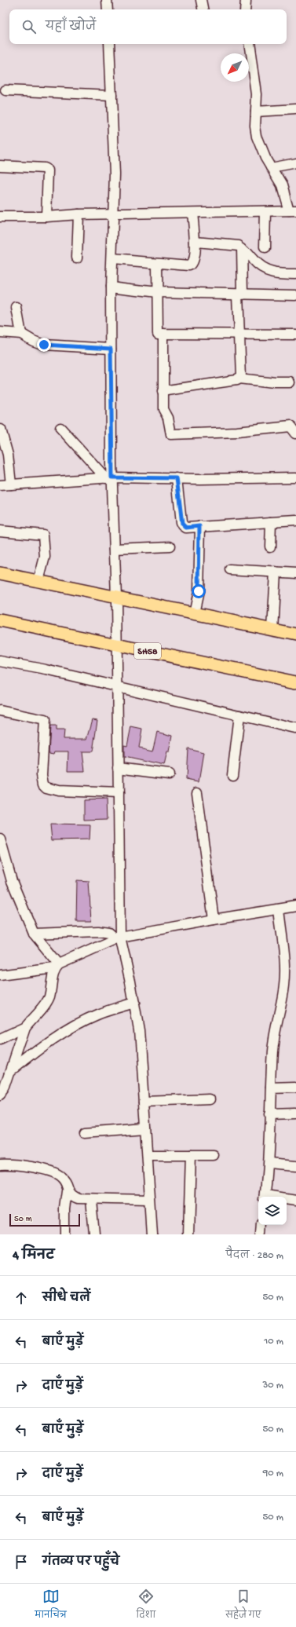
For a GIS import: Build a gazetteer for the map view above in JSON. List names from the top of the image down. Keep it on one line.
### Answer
{"streets":{"main road":["SH58"]},"scale_bar":"50 m","north":"bottom left","page":{"search":"यहाँ खोजें","scale":"50 m","heading":["4 मिनट","पैदल · 280 m"],"list":[["सीधे चलें","50 m"],["बाएँ मुड़ें","10 m"],["दाएँ मुड़ें","30 m"],["बाएँ मुड़ें","50 m"],["दाएँ मुड़ें","90 m"],["बाएँ मुड़ें","50 m"],"गंतव्य पर पहुँचे"],"nav":["मानचित्र","दिशा","सहेजे गए"]}}
